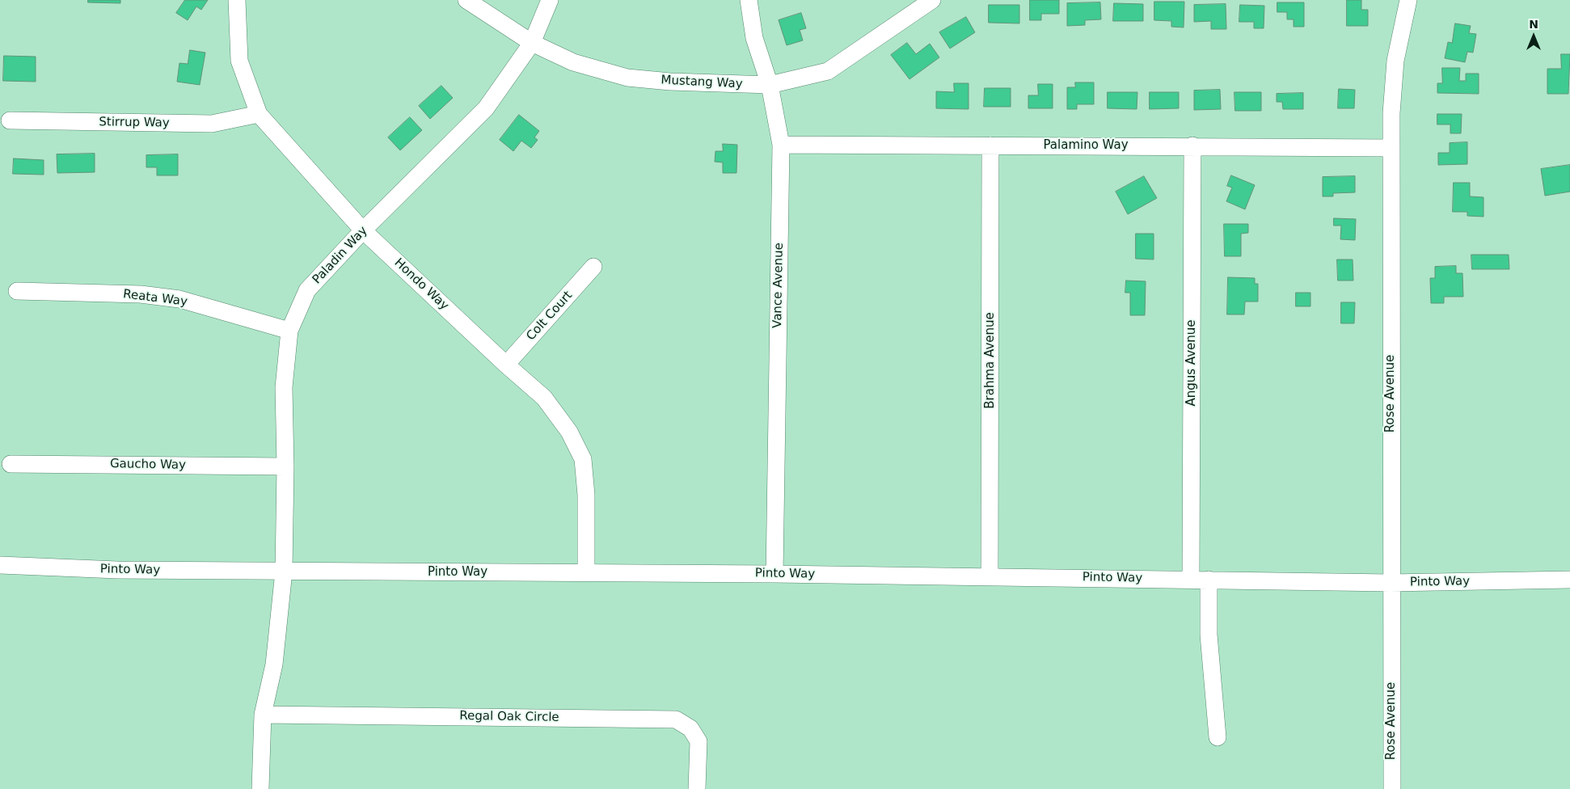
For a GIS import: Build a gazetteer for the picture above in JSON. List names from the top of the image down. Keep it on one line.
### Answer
{"streets":{"street":["Mustang Way","Stirrup Way","Palamino Way","Paladin Way","Hondo Way","Vance Avenue","Reata Way","Colt Court","Brahma Avenue","Angus Avenue","Rose Avenue","Gaucho Way","Pinto Way","Regal Oak Circle"]},"crossings":[["Mustang Way","Paladin Way"],["Mustang Way","Vance Avenue"],["Stirrup Way","Hondo Way"],["Palamino Way","Vance Avenue"],["Palamino Way","Brahma Avenue"],["Palamino Way","Angus Avenue"],["Palamino Way","Rose Avenue"],["Paladin Way","Hondo Way"],["Paladin Way","Reata Way"],["Paladin Way","Gaucho Way"],["Paladin Way","Pinto Way"],["Hondo Way","Colt Court"],["Hondo Way","Pinto Way"],["Vance Avenue","Pinto Way"],["Brahma Avenue","Pinto Way"],["Angus Avenue","Pinto Way"],["Rose Avenue","Pinto Way"]],"north":"top"}
